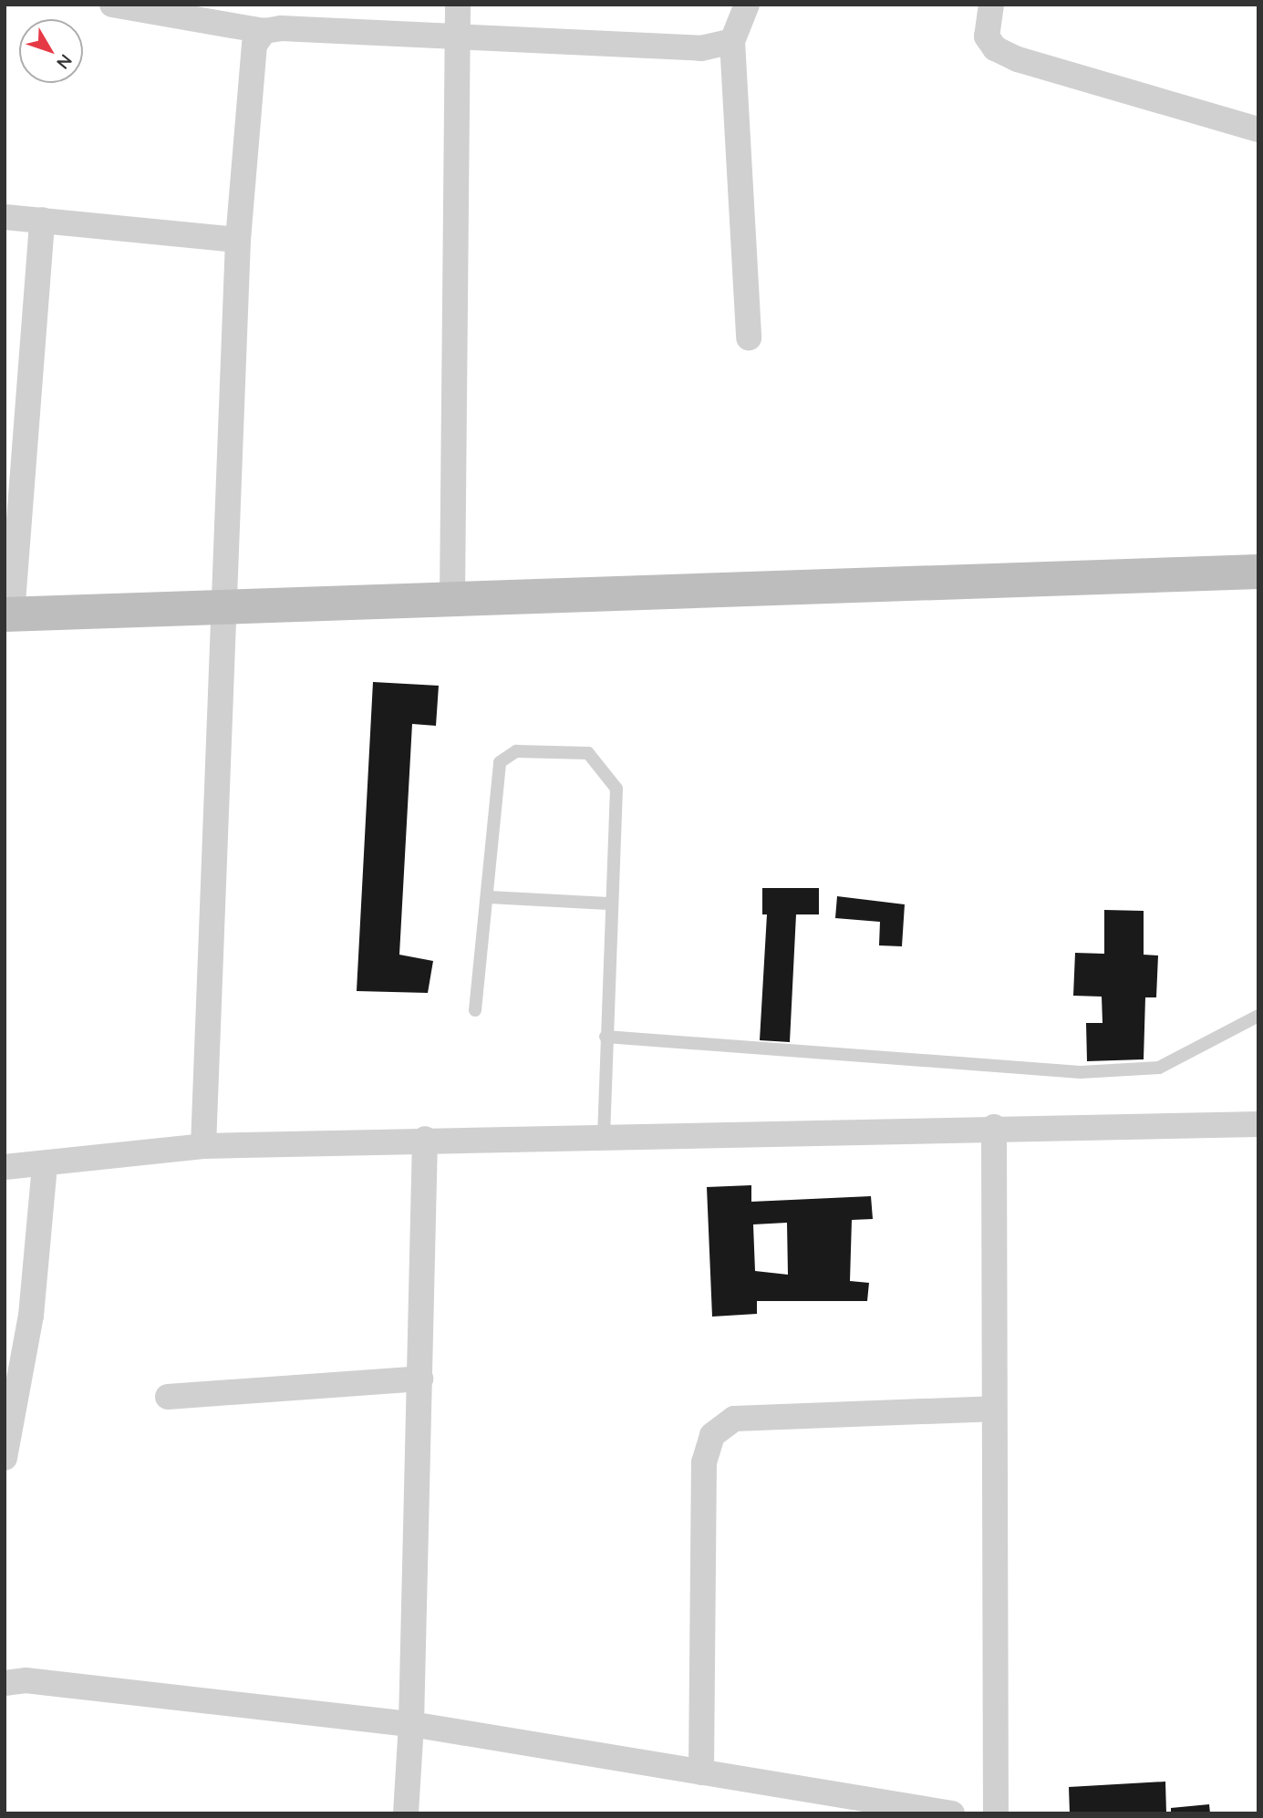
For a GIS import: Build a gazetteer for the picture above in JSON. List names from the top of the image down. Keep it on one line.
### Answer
{"north":"bottom right"}
